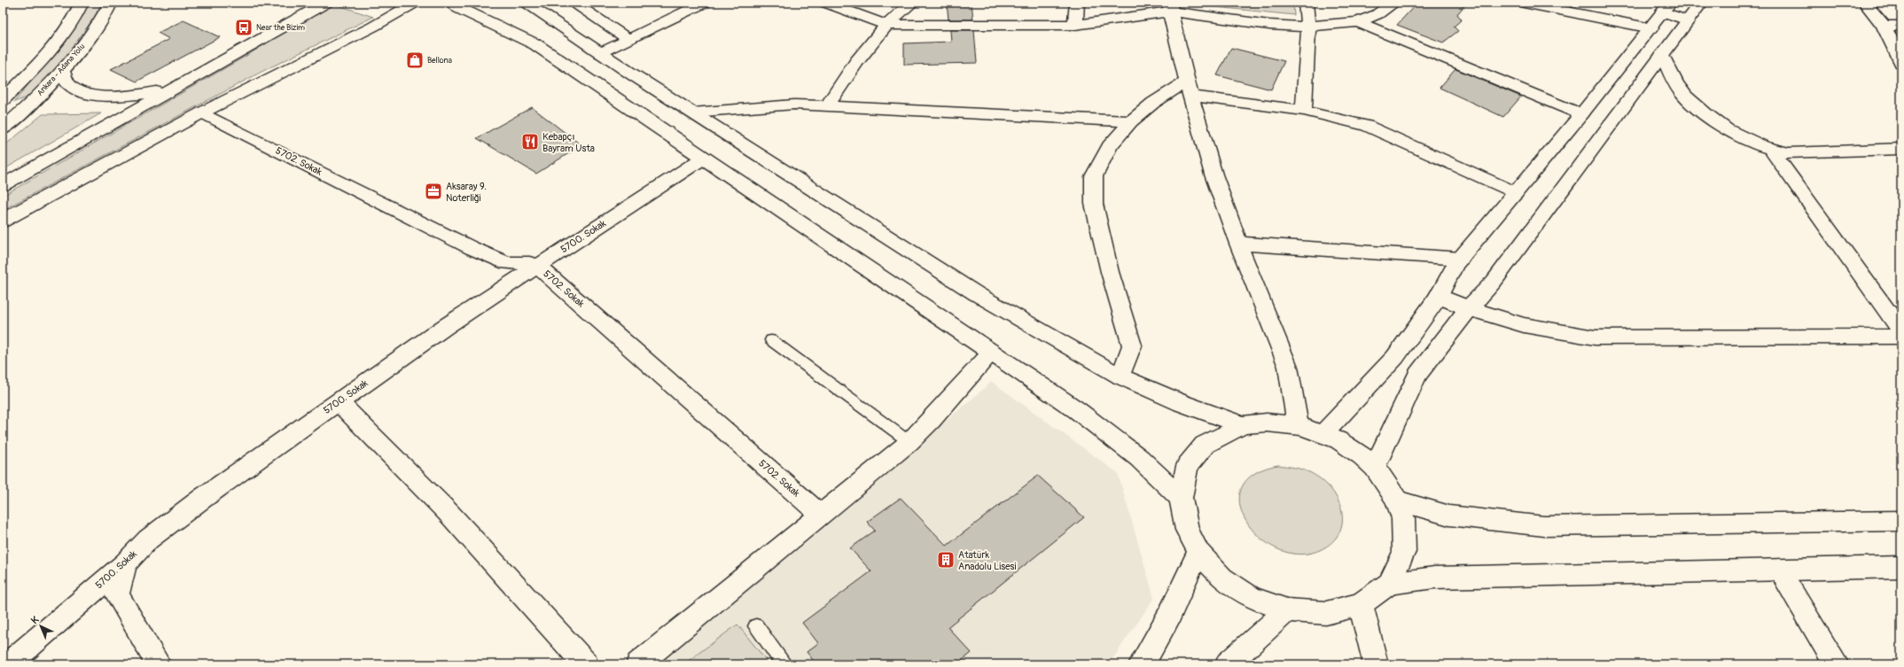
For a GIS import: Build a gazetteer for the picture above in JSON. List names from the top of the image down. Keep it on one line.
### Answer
{"streets":{"main road":["Ankara - Adana Yolu","5702. Sokak","5700. Sokak"]},"crossings":[["5702. Sokak","5700. Sokak"]],"places":{"bus stop":["Near the Bizim"],"shop":["Bellona"],"restaurant":["Kebapçı Bayram Usta"],"office":["Aksaray 9. Noterliği"],"building":["Atatürk Anadolu Lisesi"]},"north":"top left"}
